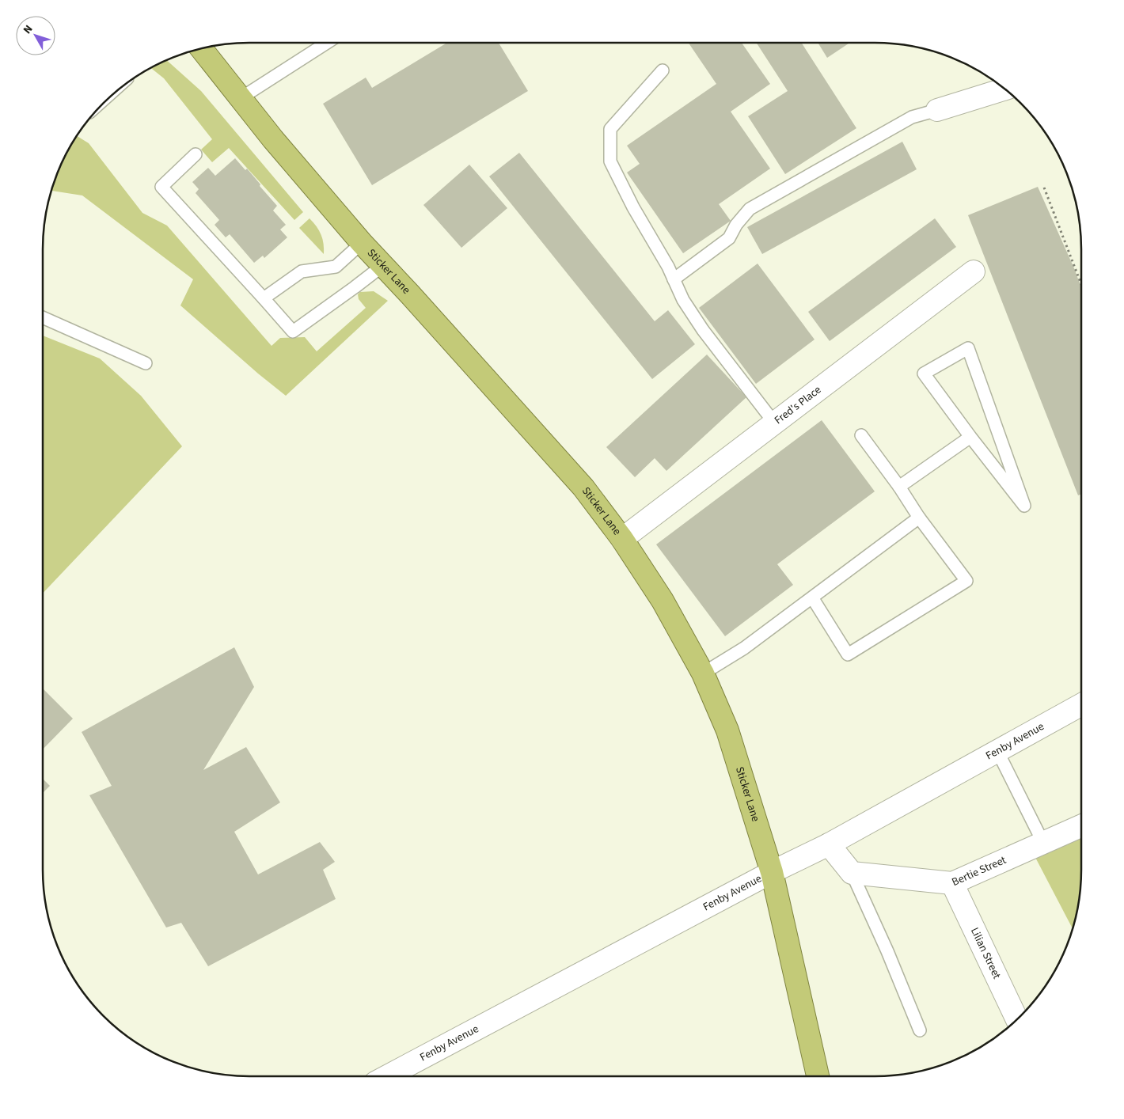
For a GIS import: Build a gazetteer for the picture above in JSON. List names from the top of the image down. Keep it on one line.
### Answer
{"streets":{"highway":["Sticker Lane"],"street":["Fred's Place","Fenby Avenue","Bertie Street","Lilian Street"]},"crossings":[["Sticker Lane","Fred's Place"],["Sticker Lane","Fenby Avenue"],["Bertie Street","Lilian Street"]],"north":"top left"}
